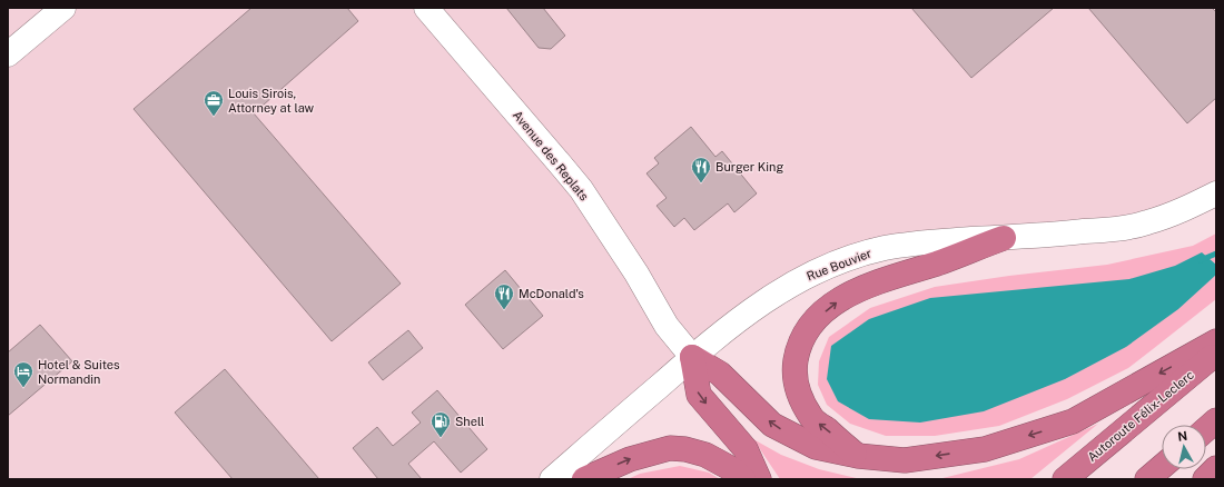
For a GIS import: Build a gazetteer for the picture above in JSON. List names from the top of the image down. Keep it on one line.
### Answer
{"streets":{"highway":["Autoroute Félix-Leclerc"],"street":["Avenue des Replats","Rue Bouvier"]},"crossings":[["Avenue des Replats","Rue Bouvier"]],"places":{"office":["Louis Sirois, Attorney at law"],"restaurant":["Burger King","McDonald's"],"hotel":["Hotel & Suites Normandin"],"fuel station":["Shell"]},"north":"top"}
